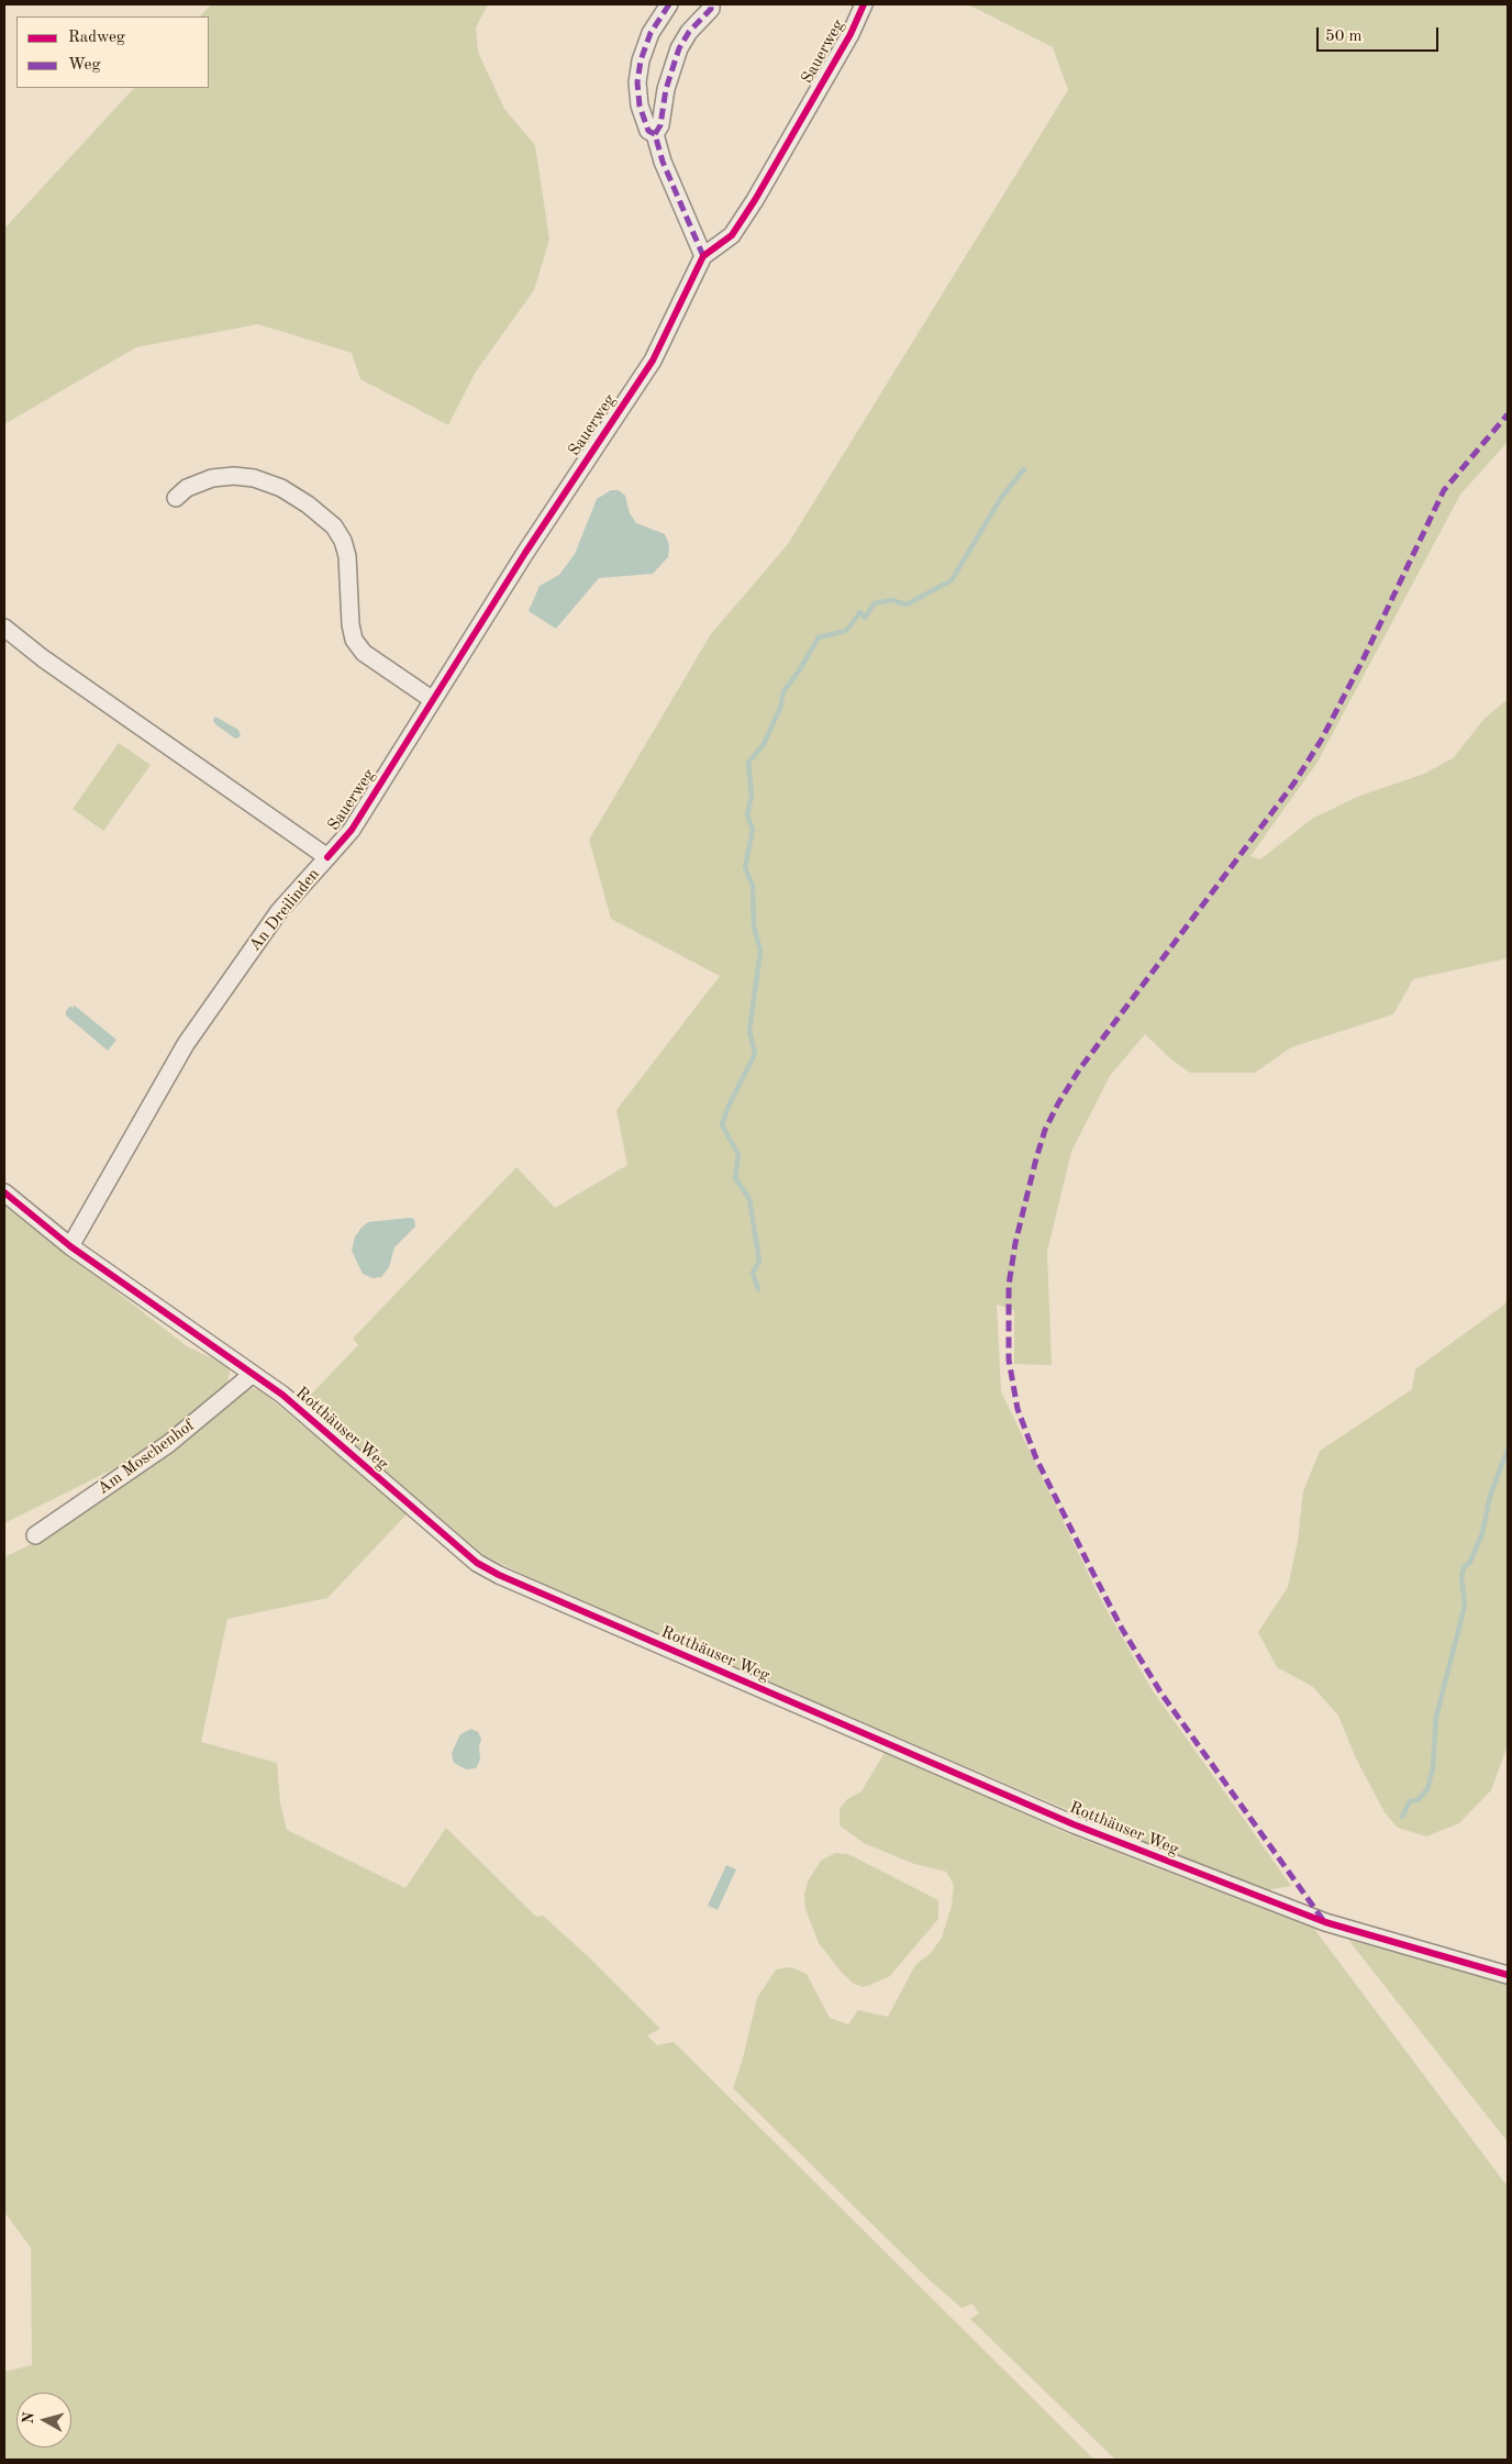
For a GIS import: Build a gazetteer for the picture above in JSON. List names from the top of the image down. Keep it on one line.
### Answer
{"streets":{"street":["Sauerweg","An Dreilinden","Rotthäuser Weg","Am Moschenhof"]},"crossings":[["Sauerweg","An Dreilinden"],["An Dreilinden","Rotthäuser Weg"],["Rotthäuser Weg","Am Moschenhof"]],"legend":["Radweg","Weg"],"scale_bar":"50 m","north":"left"}
